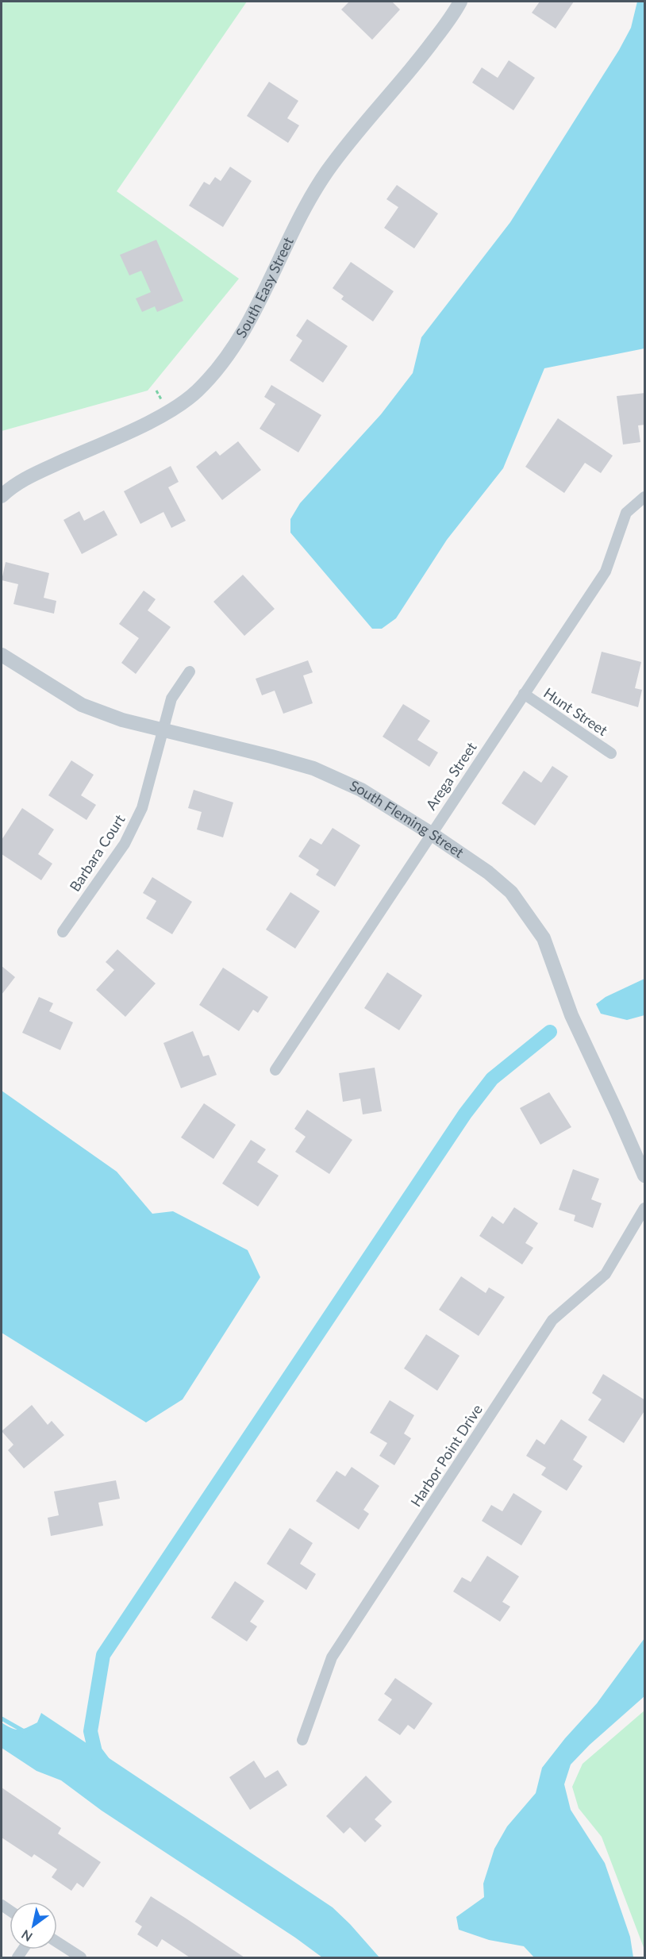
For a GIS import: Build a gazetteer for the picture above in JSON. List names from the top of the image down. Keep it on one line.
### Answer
{"streets":{"street":["South Easy Street","Hunt Street","Arega Street","South Fleming Street","Barbara Court","Harbor Point Drive"]},"crossings":[["Hunt Street","Arega Street"],["Arega Street","South Fleming Street"],["South Fleming Street","Barbara Court"]],"north":"bottom left"}
